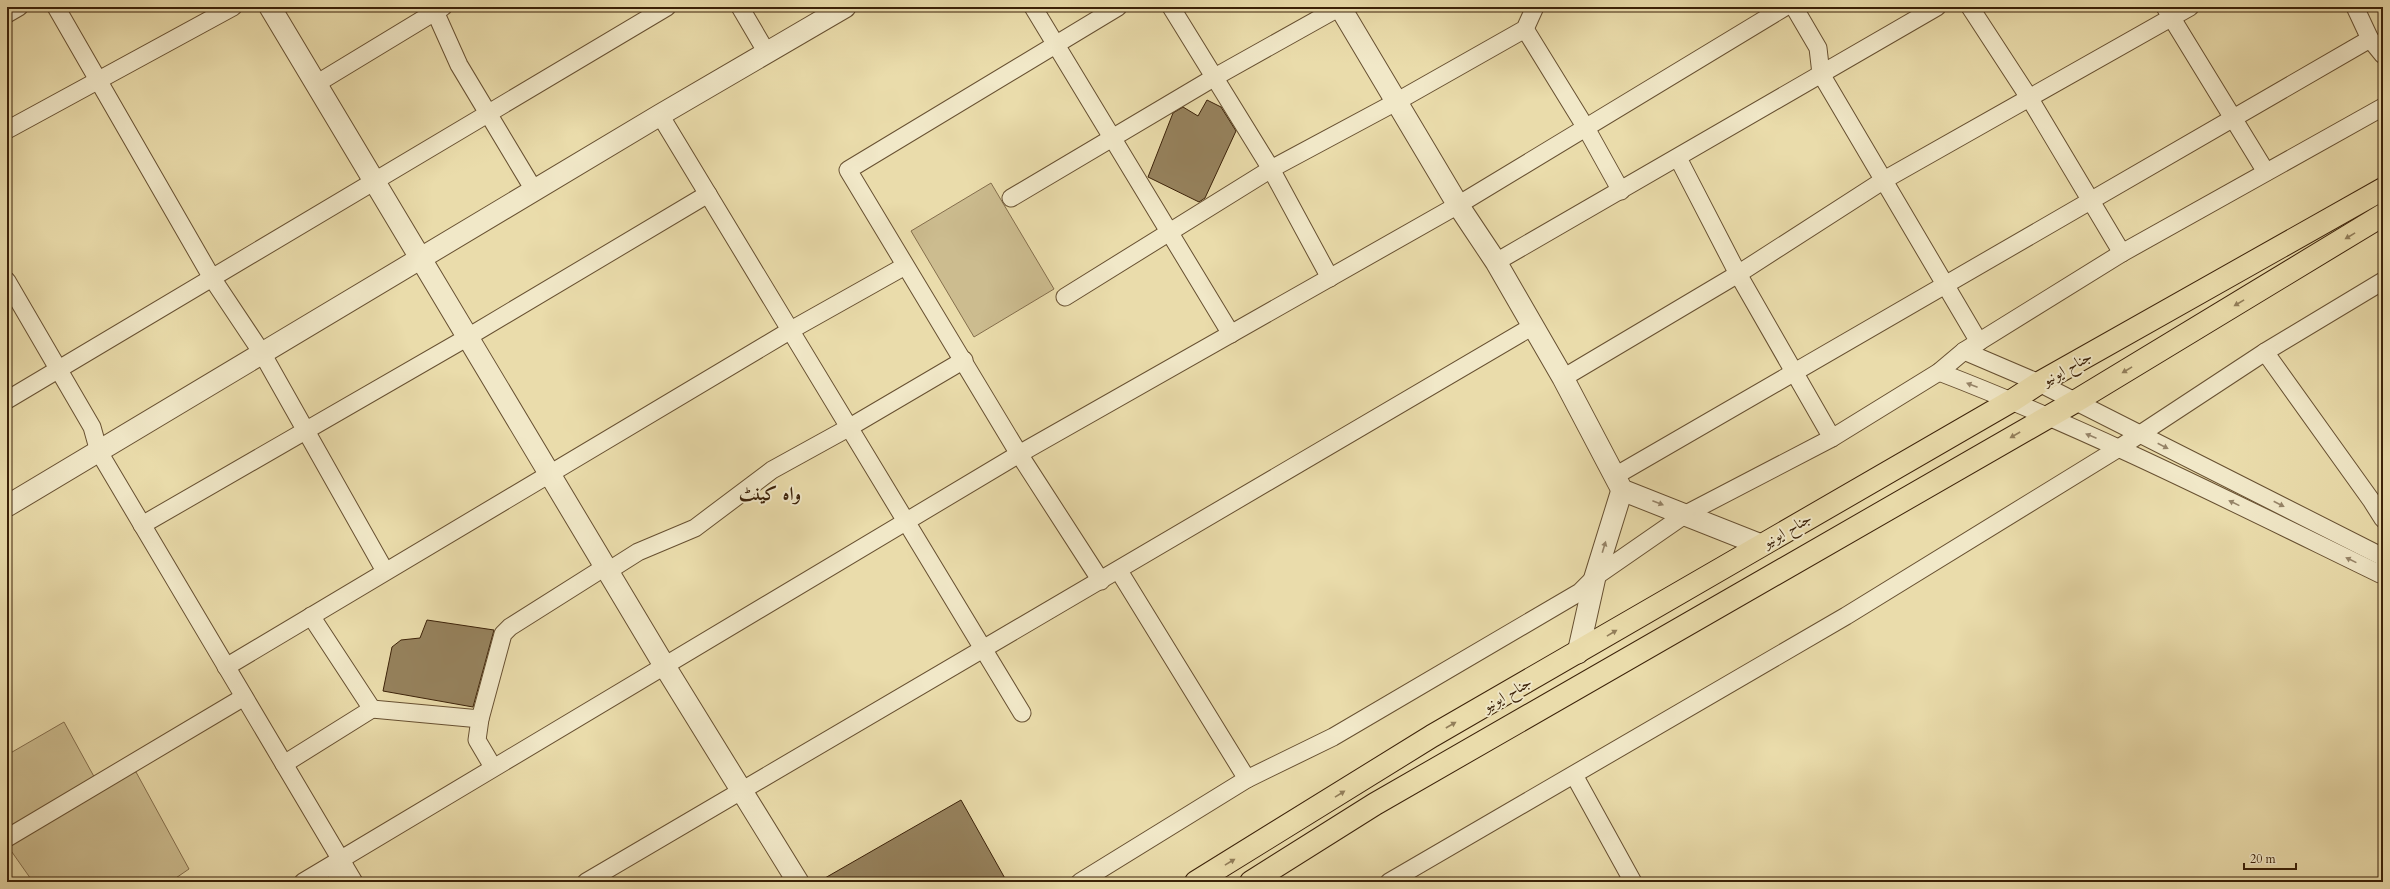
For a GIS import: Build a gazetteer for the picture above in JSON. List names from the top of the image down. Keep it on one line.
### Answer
{"streets":{"main road":["جناح ایونیو"]},"districts":["واہ کینٹ"],"scale_bar":"20 m"}
